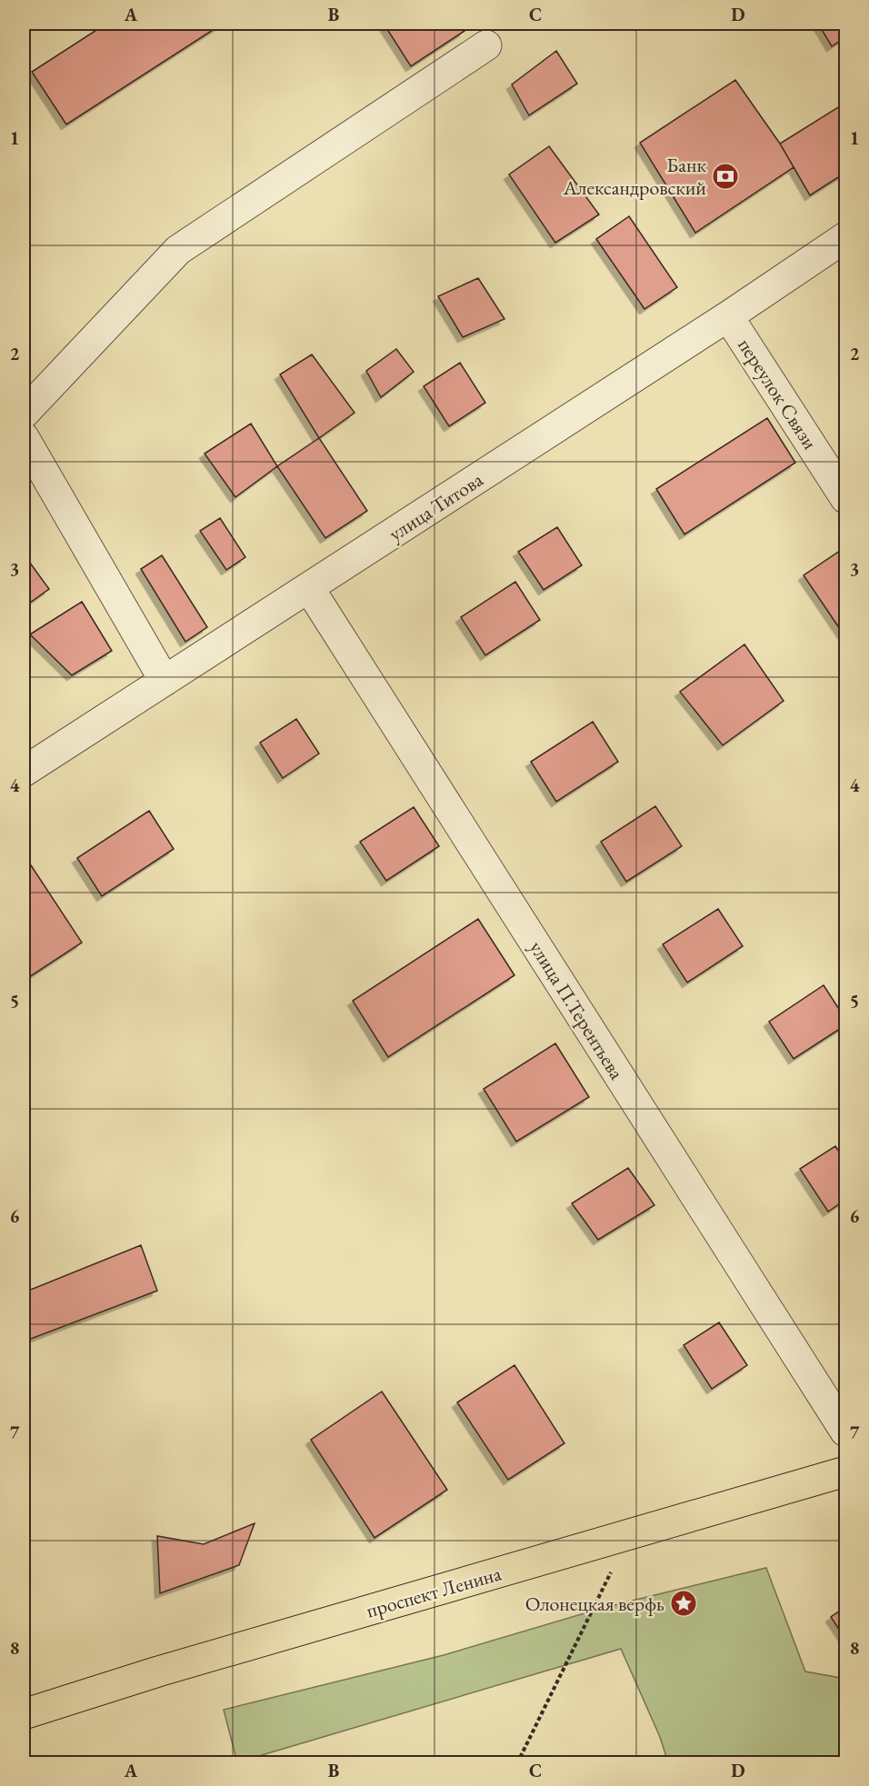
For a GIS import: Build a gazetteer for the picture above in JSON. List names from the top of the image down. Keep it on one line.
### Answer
{"streets":{"main road":["проспект Ленина"],"street":["переулок Связи","улица Титова","улица П.Терентьева"]},"crossings":[["переулок Связи","улица Титова"],["улица Титова","улица П.Терентьева"]],"places":{"bank":["Банк Александровский"],"place":["Олонецкая верфь"]},"grid":{"columns":["A","B","C","D"],"rows":["1","2","3","4","5","6","7","8"]}}
